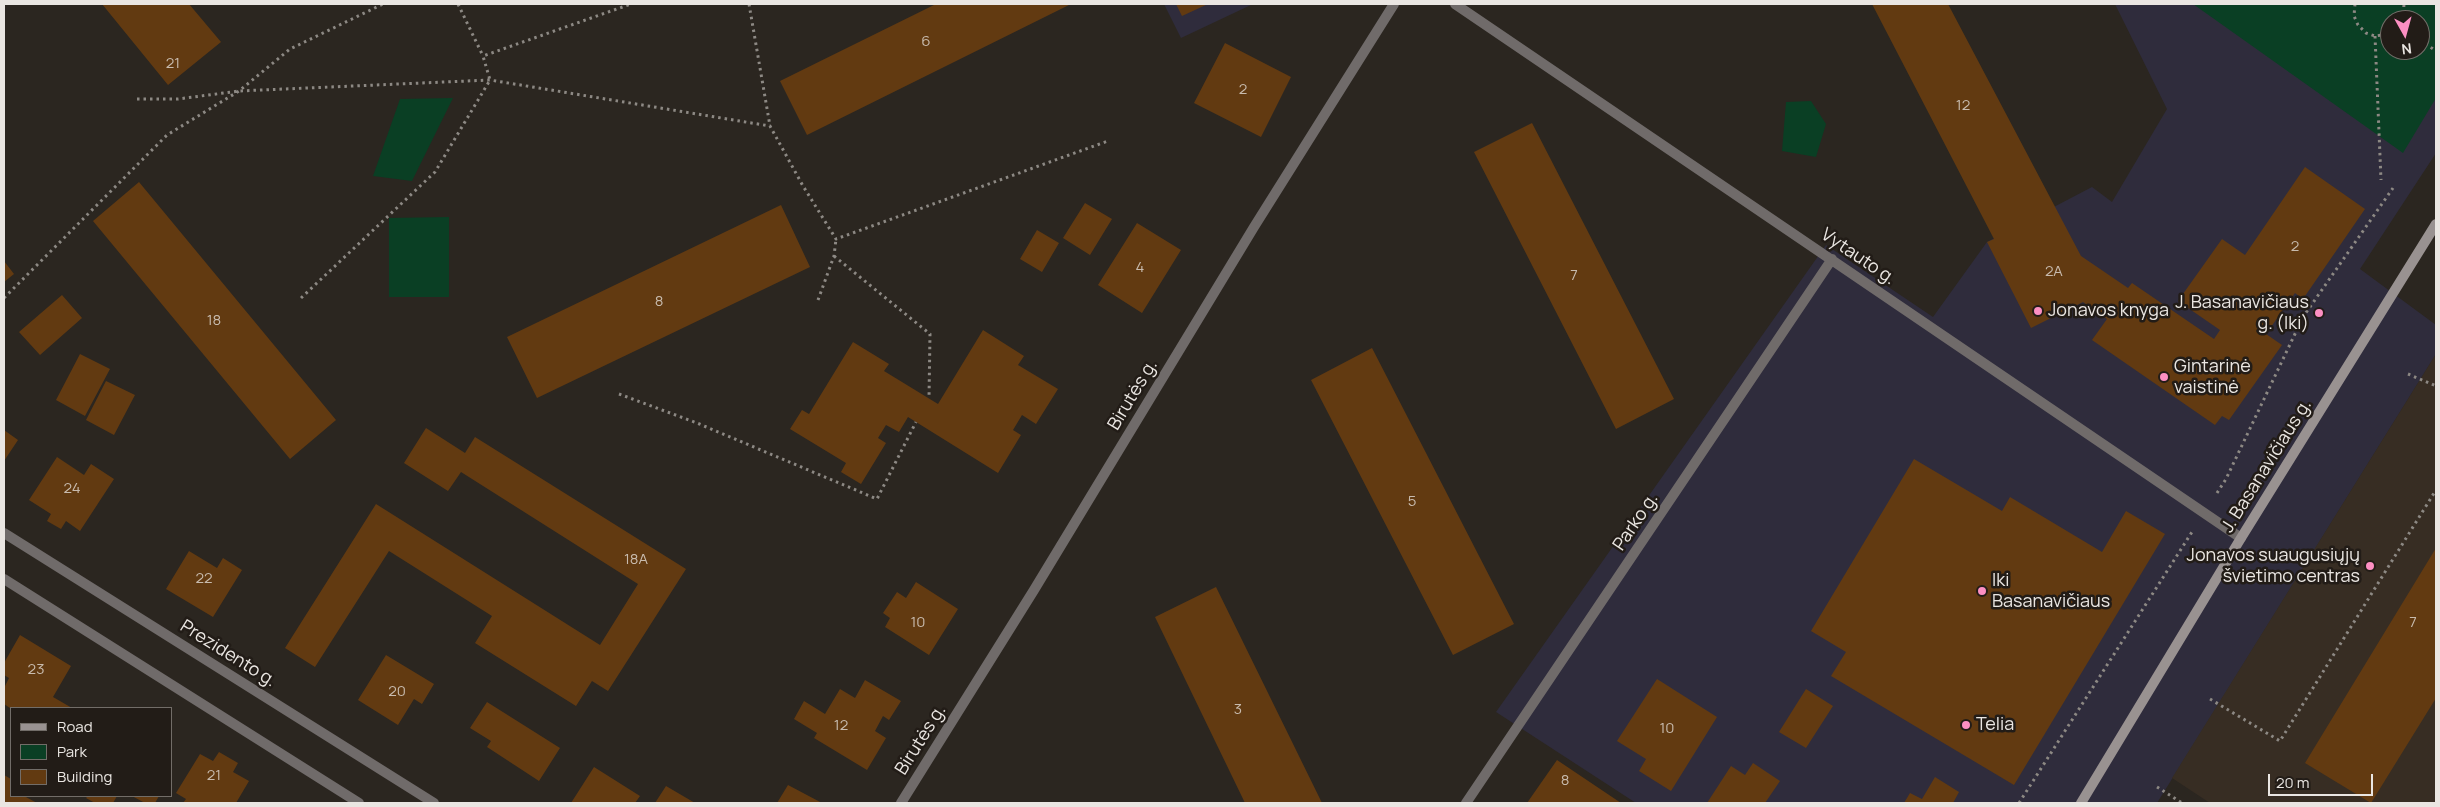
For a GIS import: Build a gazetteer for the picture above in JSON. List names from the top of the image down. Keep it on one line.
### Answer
{"streets":{"main road":["J. Basanavičiaus g."],"street":["Vytauto g.","Birutės g.","Parko g.","Prezidento g."]},"crossings":[["Vytauto g.","J. Basanavičiaus g."],["Vytauto g.","Parko g."]],"places":["Jonavos knyga","J. Basanavičiaus g. (Iki)","Gintarinė vaistinė","Jonavos suaugusiųjų švietimo centras","Iki Basanavičiaus","Telia"],"house_numbers":["6","21","2","12","2","4","2A","7","8","18","24","5","18A","22","10","7","23","20","3","12","10","21","8"],"legend":["Road","Park","Building"],"scale_bar":"20 m","north":"bottom"}
